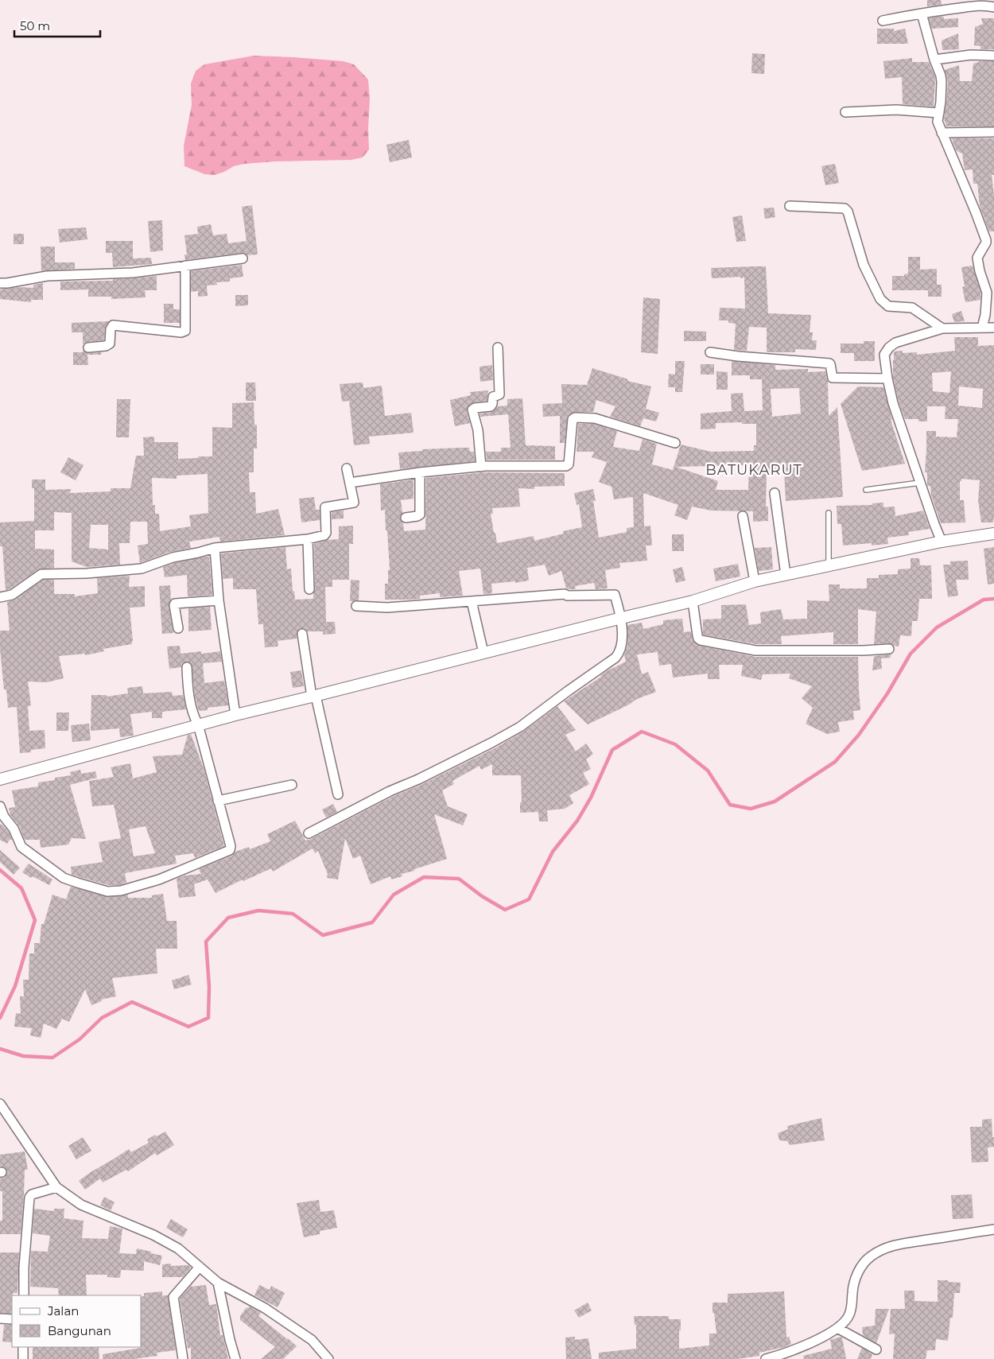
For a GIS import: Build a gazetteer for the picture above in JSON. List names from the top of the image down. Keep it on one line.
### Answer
{"districts":["BATUKARUT"],"legend":["Jalan","Bangunan"],"scale_bar":"50 m"}
